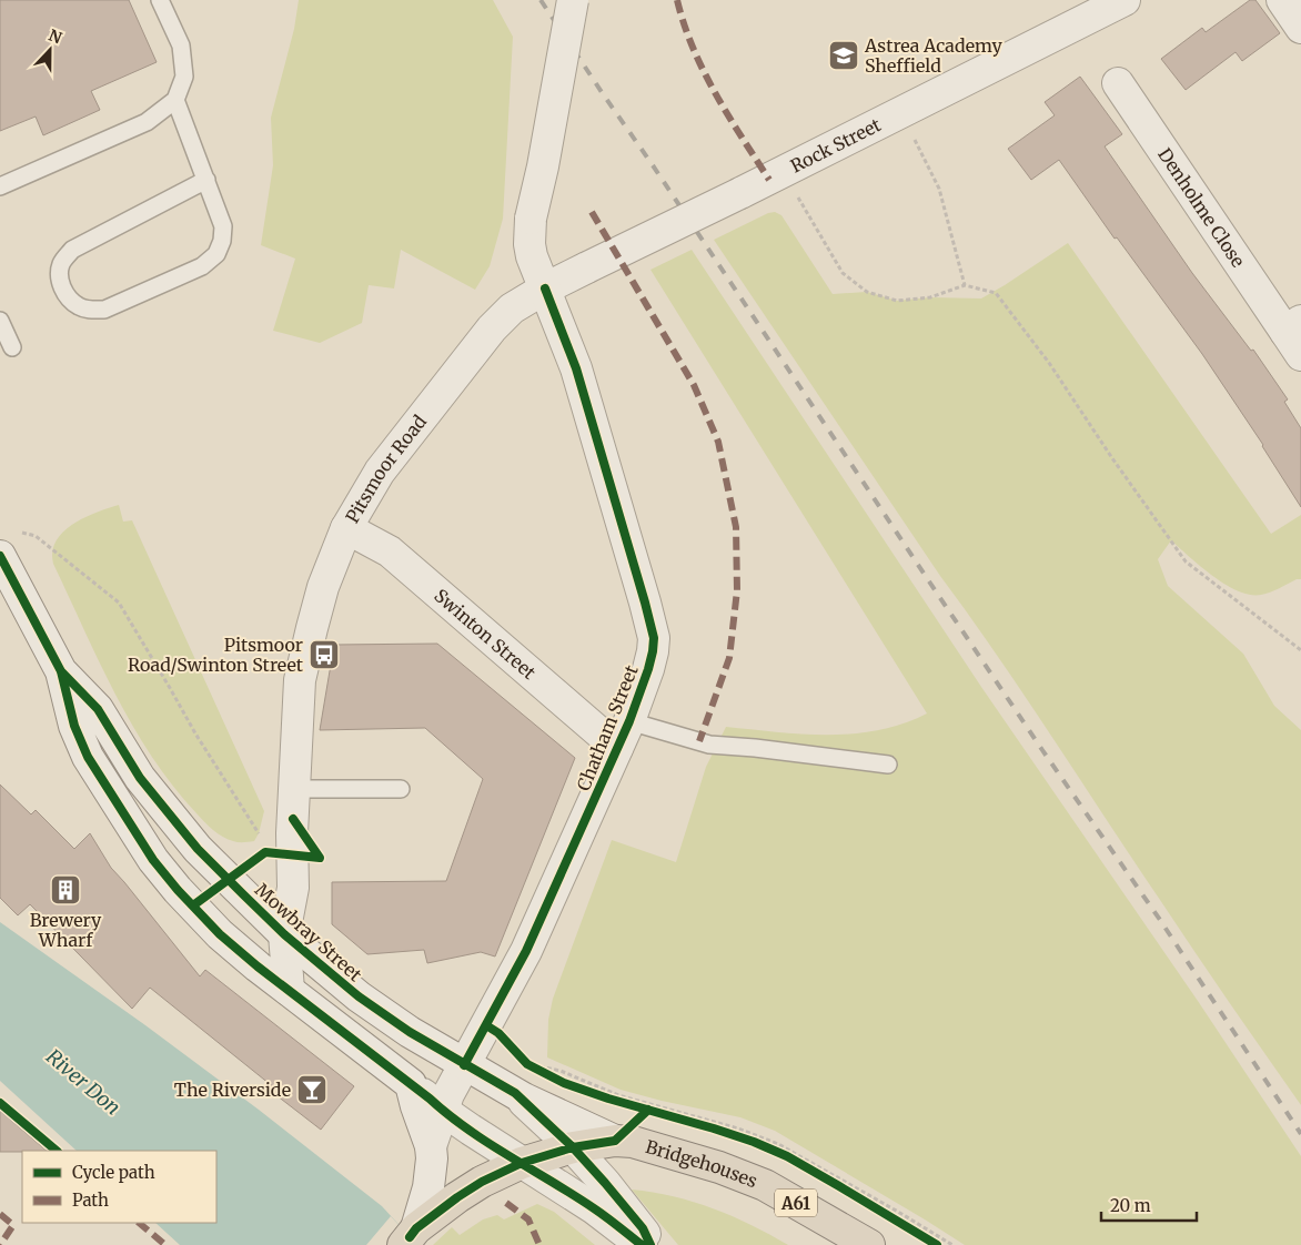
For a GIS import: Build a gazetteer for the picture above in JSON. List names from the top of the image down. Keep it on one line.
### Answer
{"streets":{"highway":["Bridgehouses","A61"],"street":["Rock Street","Denholme Close","Pitsmoor Road","Swinton Street","Chatham Street","Mowbray Street"]},"crossings":[["Rock Street","Pitsmoor Road"],["Rock Street","Chatham Street"],["Pitsmoor Road","Swinton Street"],["Pitsmoor Road","Chatham Street"],["Pitsmoor Road","Mowbray Street"],["Swinton Street","Chatham Street"],["Chatham Street","Mowbray Street"],["Mowbray Street","Bridgehouses"]],"water":["River Don"],"places":{"school or university":["Astrea Academy Sheffield"],"bus stop":["Pitsmoor Road/Swinton Street"],"building":["Brewery Wharf"],"bar":["The Riverside"]},"legend":["Cycle path","Path"],"scale_bar":"20 m","north":"top"}
